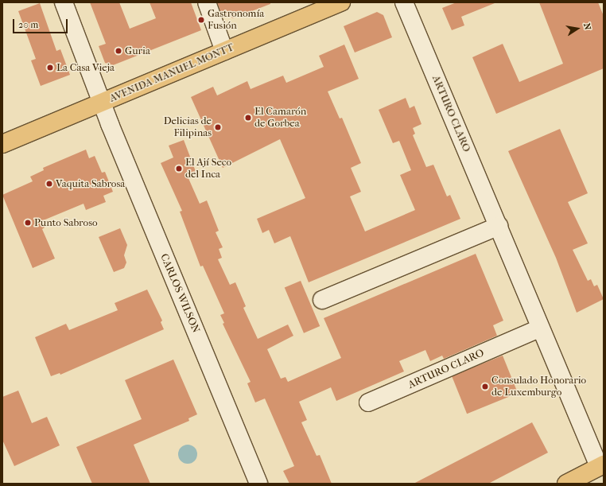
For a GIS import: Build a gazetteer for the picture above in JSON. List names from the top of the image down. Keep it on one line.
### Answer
{"streets":{"main road":["AVENIDA MANUEL MONTT"],"street":["ARTURO CLARO","CARLOS WILSON"]},"crossings":[["AVENIDA MANUEL MONTT","CARLOS WILSON"]],"places":["Gastronomía Fusión","Guria","La Casa Vieja","El Camarón de Gorbea","Delicias de Filipinas","El Ají Seco del Inca","Vaquita Sabrosa","Punto Sabroso","Consulado Honorario de Luxemburgo"],"scale_bar":"20 m","north":"right"}
